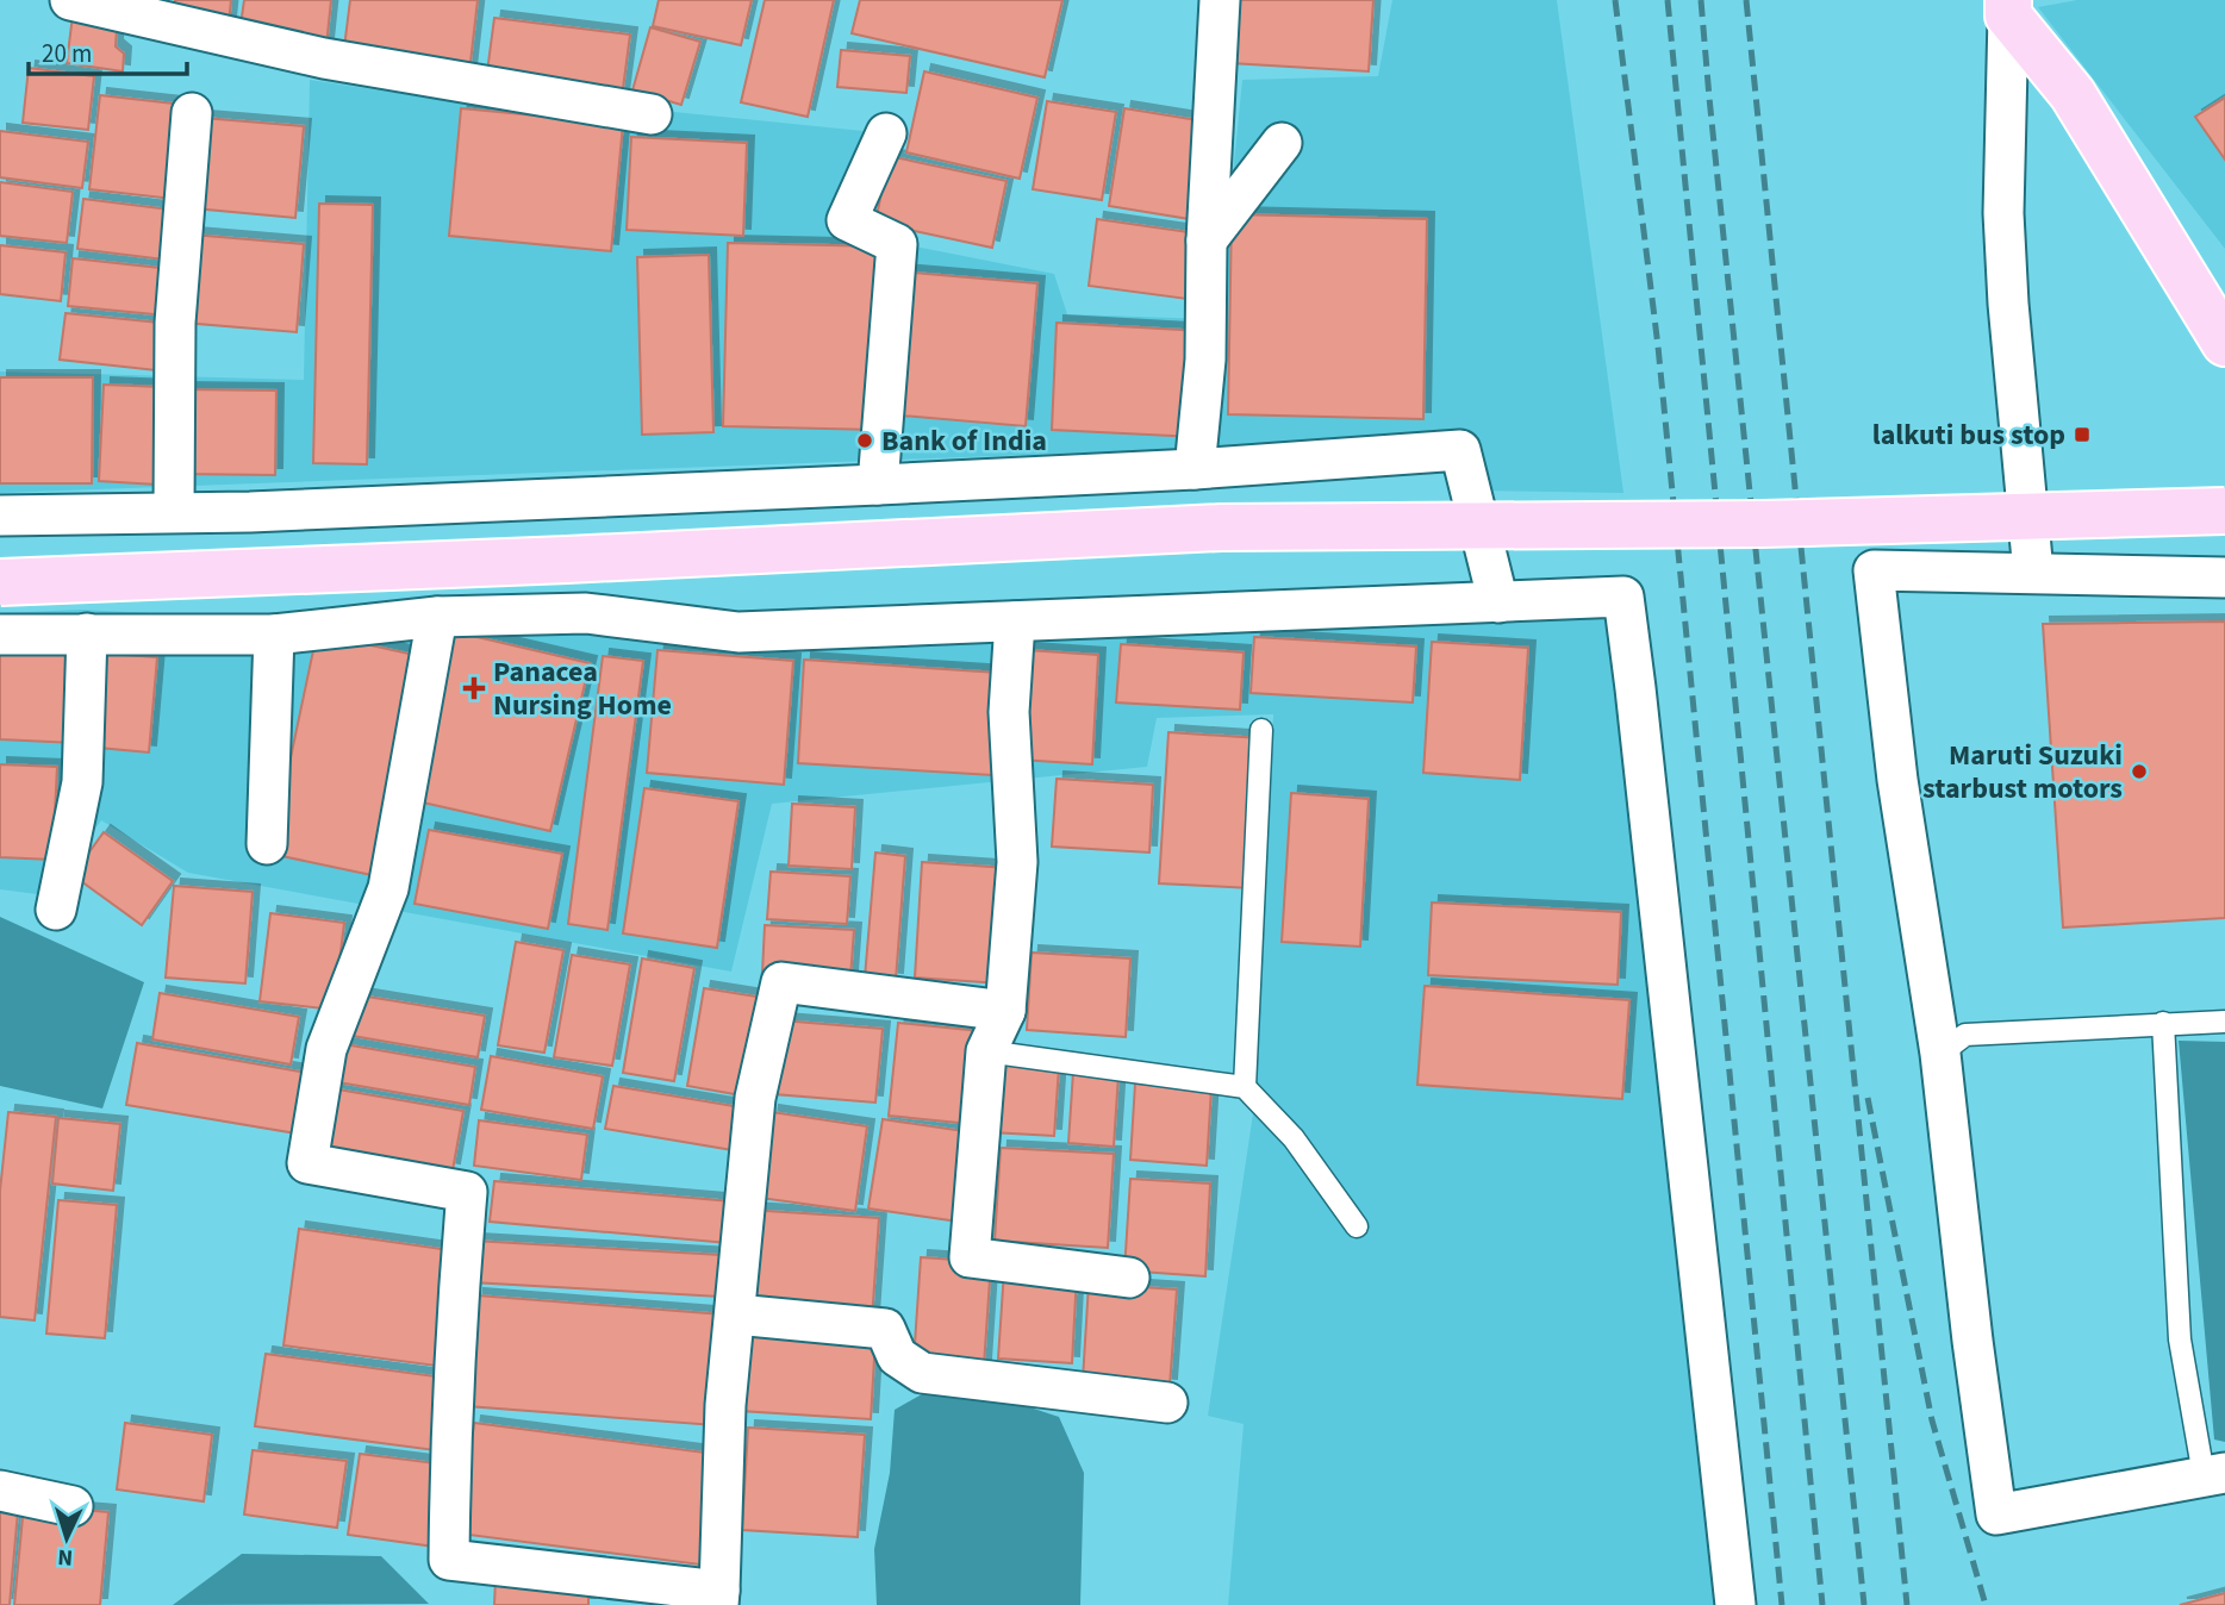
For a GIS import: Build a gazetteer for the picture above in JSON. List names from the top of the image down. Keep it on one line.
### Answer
{"places":{"transit":["lalkuti bus stop"],"other":["Bank of India","Maruti Suzuki starbust motors"],"health":["Panacea Nursing Home"]},"scale_bar":"20 m","north":"bottom"}
